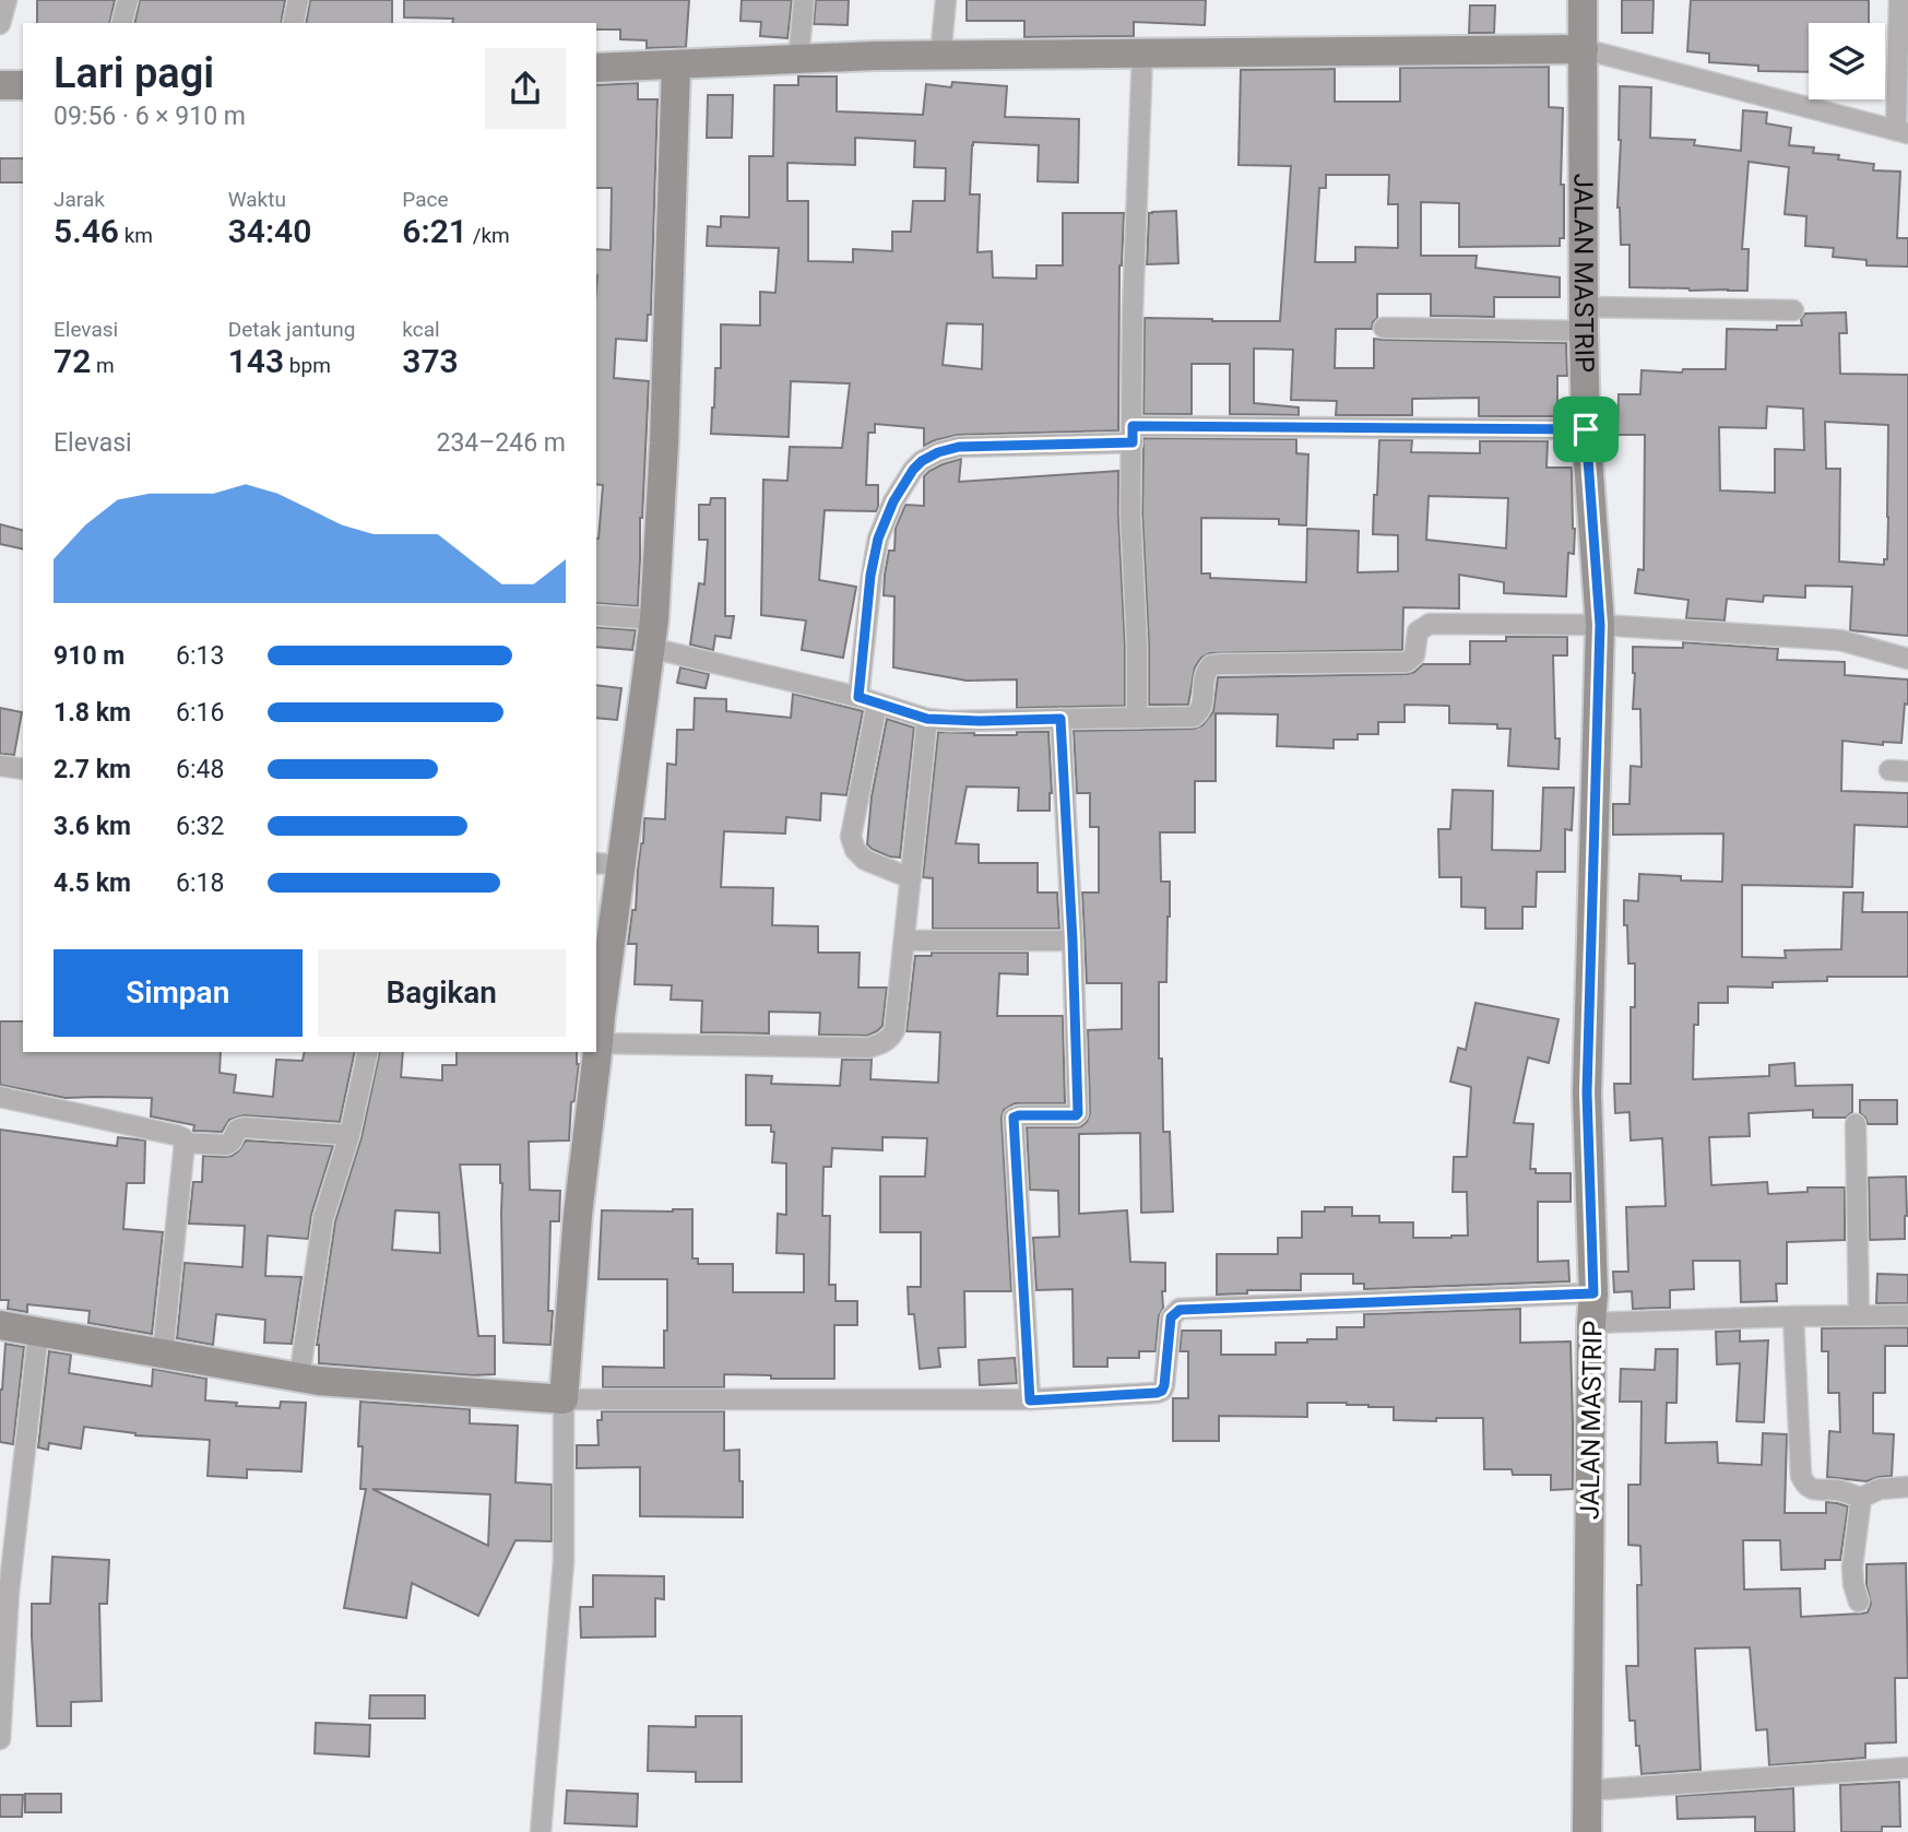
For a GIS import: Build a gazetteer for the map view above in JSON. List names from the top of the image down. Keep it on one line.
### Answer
{"streets":{"street":["JALAN MASTRIP"]},"page":{"heading":["Lari pagi","09:56 · 6 × 910 m"],"stats":[["Jarak","5.46 km"],["Waktu","34:40"],["Pace","6:21 /km"],["Elevasi","72 m"],["Detak jantung","143 bpm"],["kcal","373"]],"chart":["Elevasi","234–246 m"],"list":[{"name":"910 m","note":"6:13"},{"name":"1.8 km","note":"6:16"},{"name":"2.7 km","note":"6:48"},{"name":"3.6 km","note":"6:32"},{"name":"4.5 km","note":"6:18"}],"buttons":["Simpan","Bagikan"]}}
